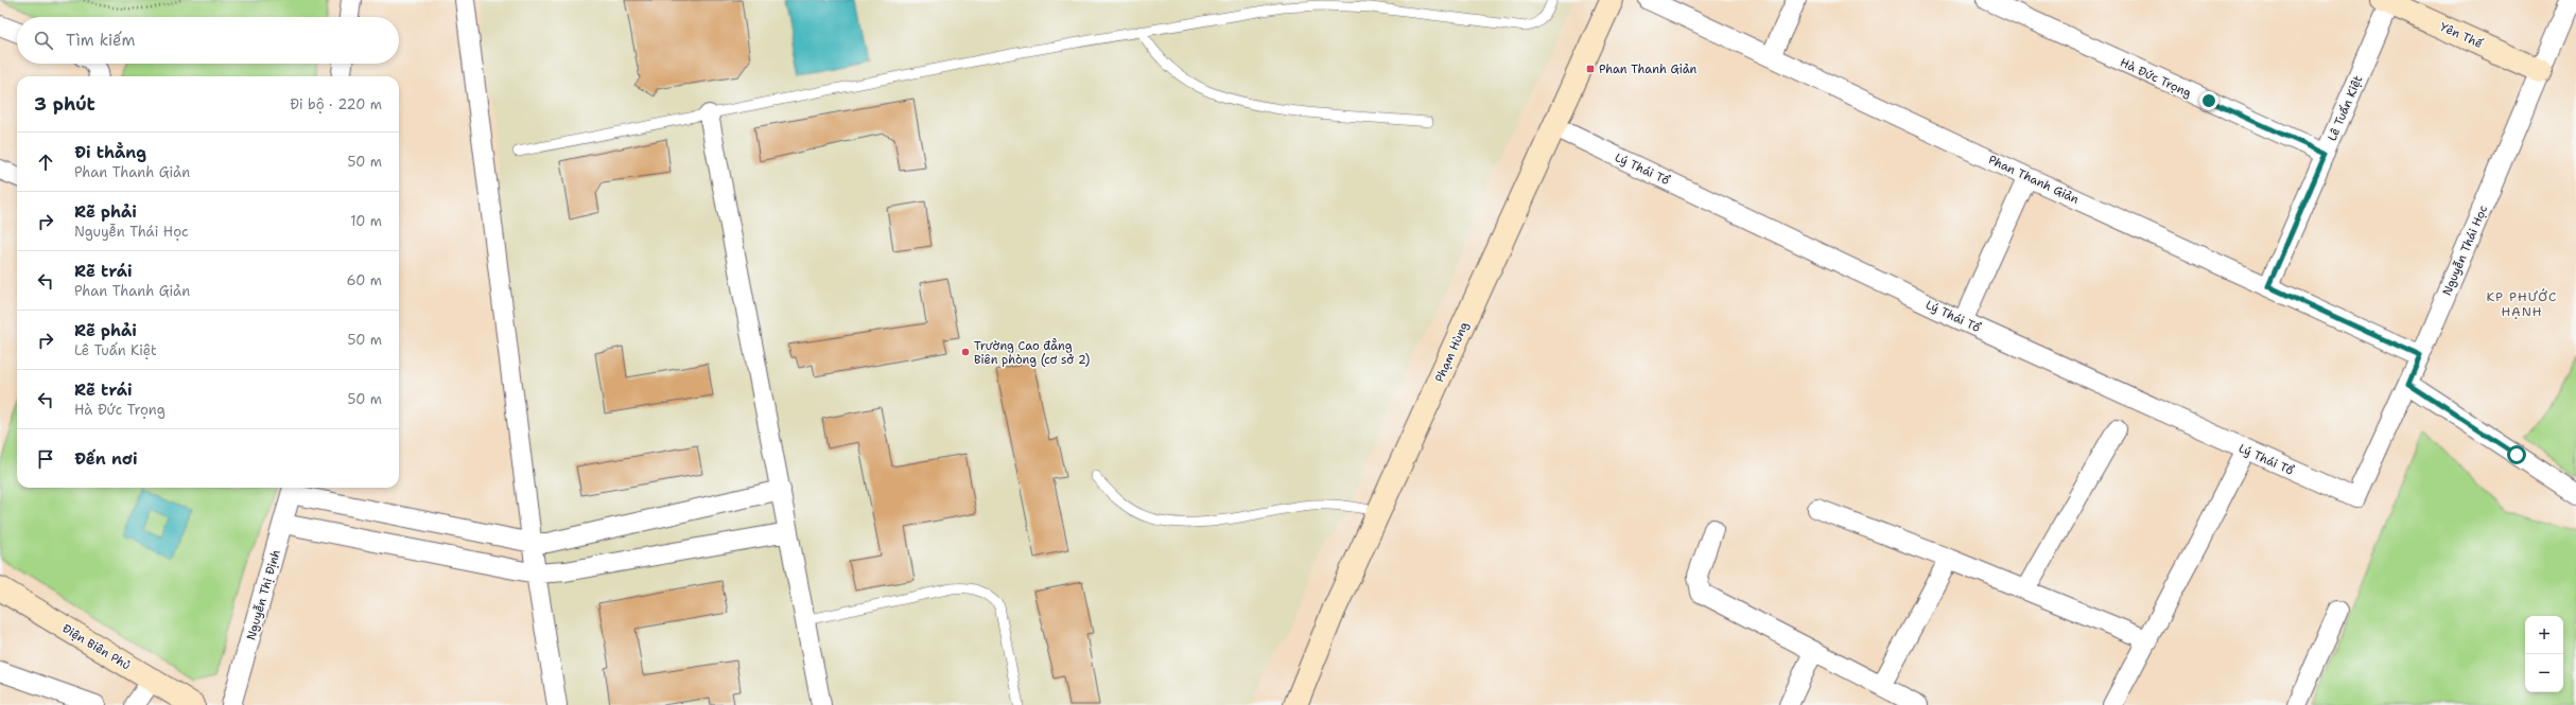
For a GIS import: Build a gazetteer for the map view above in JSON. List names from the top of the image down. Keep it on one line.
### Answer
{"streets":{"street":["Yên Thế","Hà Đức Trọng","Lê Tuấn Kiệt","Lý Thái Tổ","Phan Thanh Giản","Nguyễn Thái Học","Phạm Hùng","Nguyễn Thị Định","Điện Biên Phủ"]},"crossings":[["Yên Thế","Lê Tuấn Kiệt"],["Yên Thế","Nguyễn Thái Học"],["Hà Đức Trọng","Lê Tuấn Kiệt"],["Lê Tuấn Kiệt","Phan Thanh Giản"],["Lý Thái Tổ","Nguyễn Thái Học"],["Lý Thái Tổ","Phạm Hùng"],["Phan Thanh Giản","Nguyễn Thái Học"]],"districts":["KP PHƯỚC HẠNH"],"places":{"transit":["Phan Thanh Giản"],"other":["Trường Cao đẳng Biên phòng (cơ sở 2)"]},"page":{"search":"Tìm kiếm","heading":["3 phút","Đi bộ · 220 m"],"list":[["Đi thẳng","Phan Thanh Giản","50 m"],["Rẽ phải","Nguyễn Thái Học","10 m"],["Rẽ trái","Phan Thanh Giản","60 m"],["Rẽ phải","Lê Tuấn Kiệt","50 m"],["Rẽ trái","Hà Đức Trọng","50 m"],"Đến nơi"],"map_buttons":["+","−"]}}
